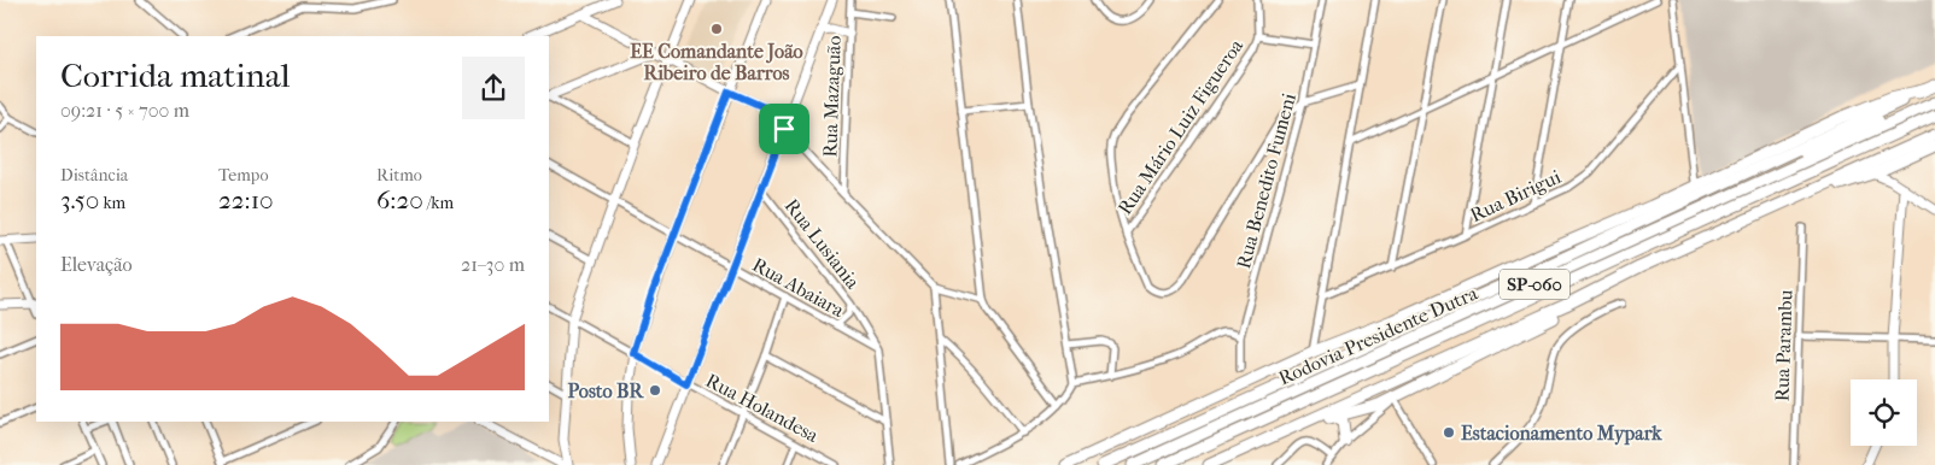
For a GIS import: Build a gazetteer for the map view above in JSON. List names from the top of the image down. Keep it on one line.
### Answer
{"streets":{"highway":["SP-060","Rodovia Presidente Dutra"],"street":["Rua Mazaguão","Rua Mário Luiz Figueroa","Rua Benedito Fumeni","Rua Birigui","Rua Lusiania","Rua Abaiara","Rua Parambu","Rua Holandesa"]},"crossings":[["Rua Lusiania","Rua Abaiara"]],"places":["EE Comandante João Ribeiro de Barros","Posto BR","Estacionamento Mypark"],"page":{"heading":["Corrida matinal","09:21 · 5 × 700 m"],"stats":[["Distância","3.50 km"],["Tempo","22:10"],["Ritmo","6:20 /km"]],"chart":["Elevação","21–30 m"]}}
